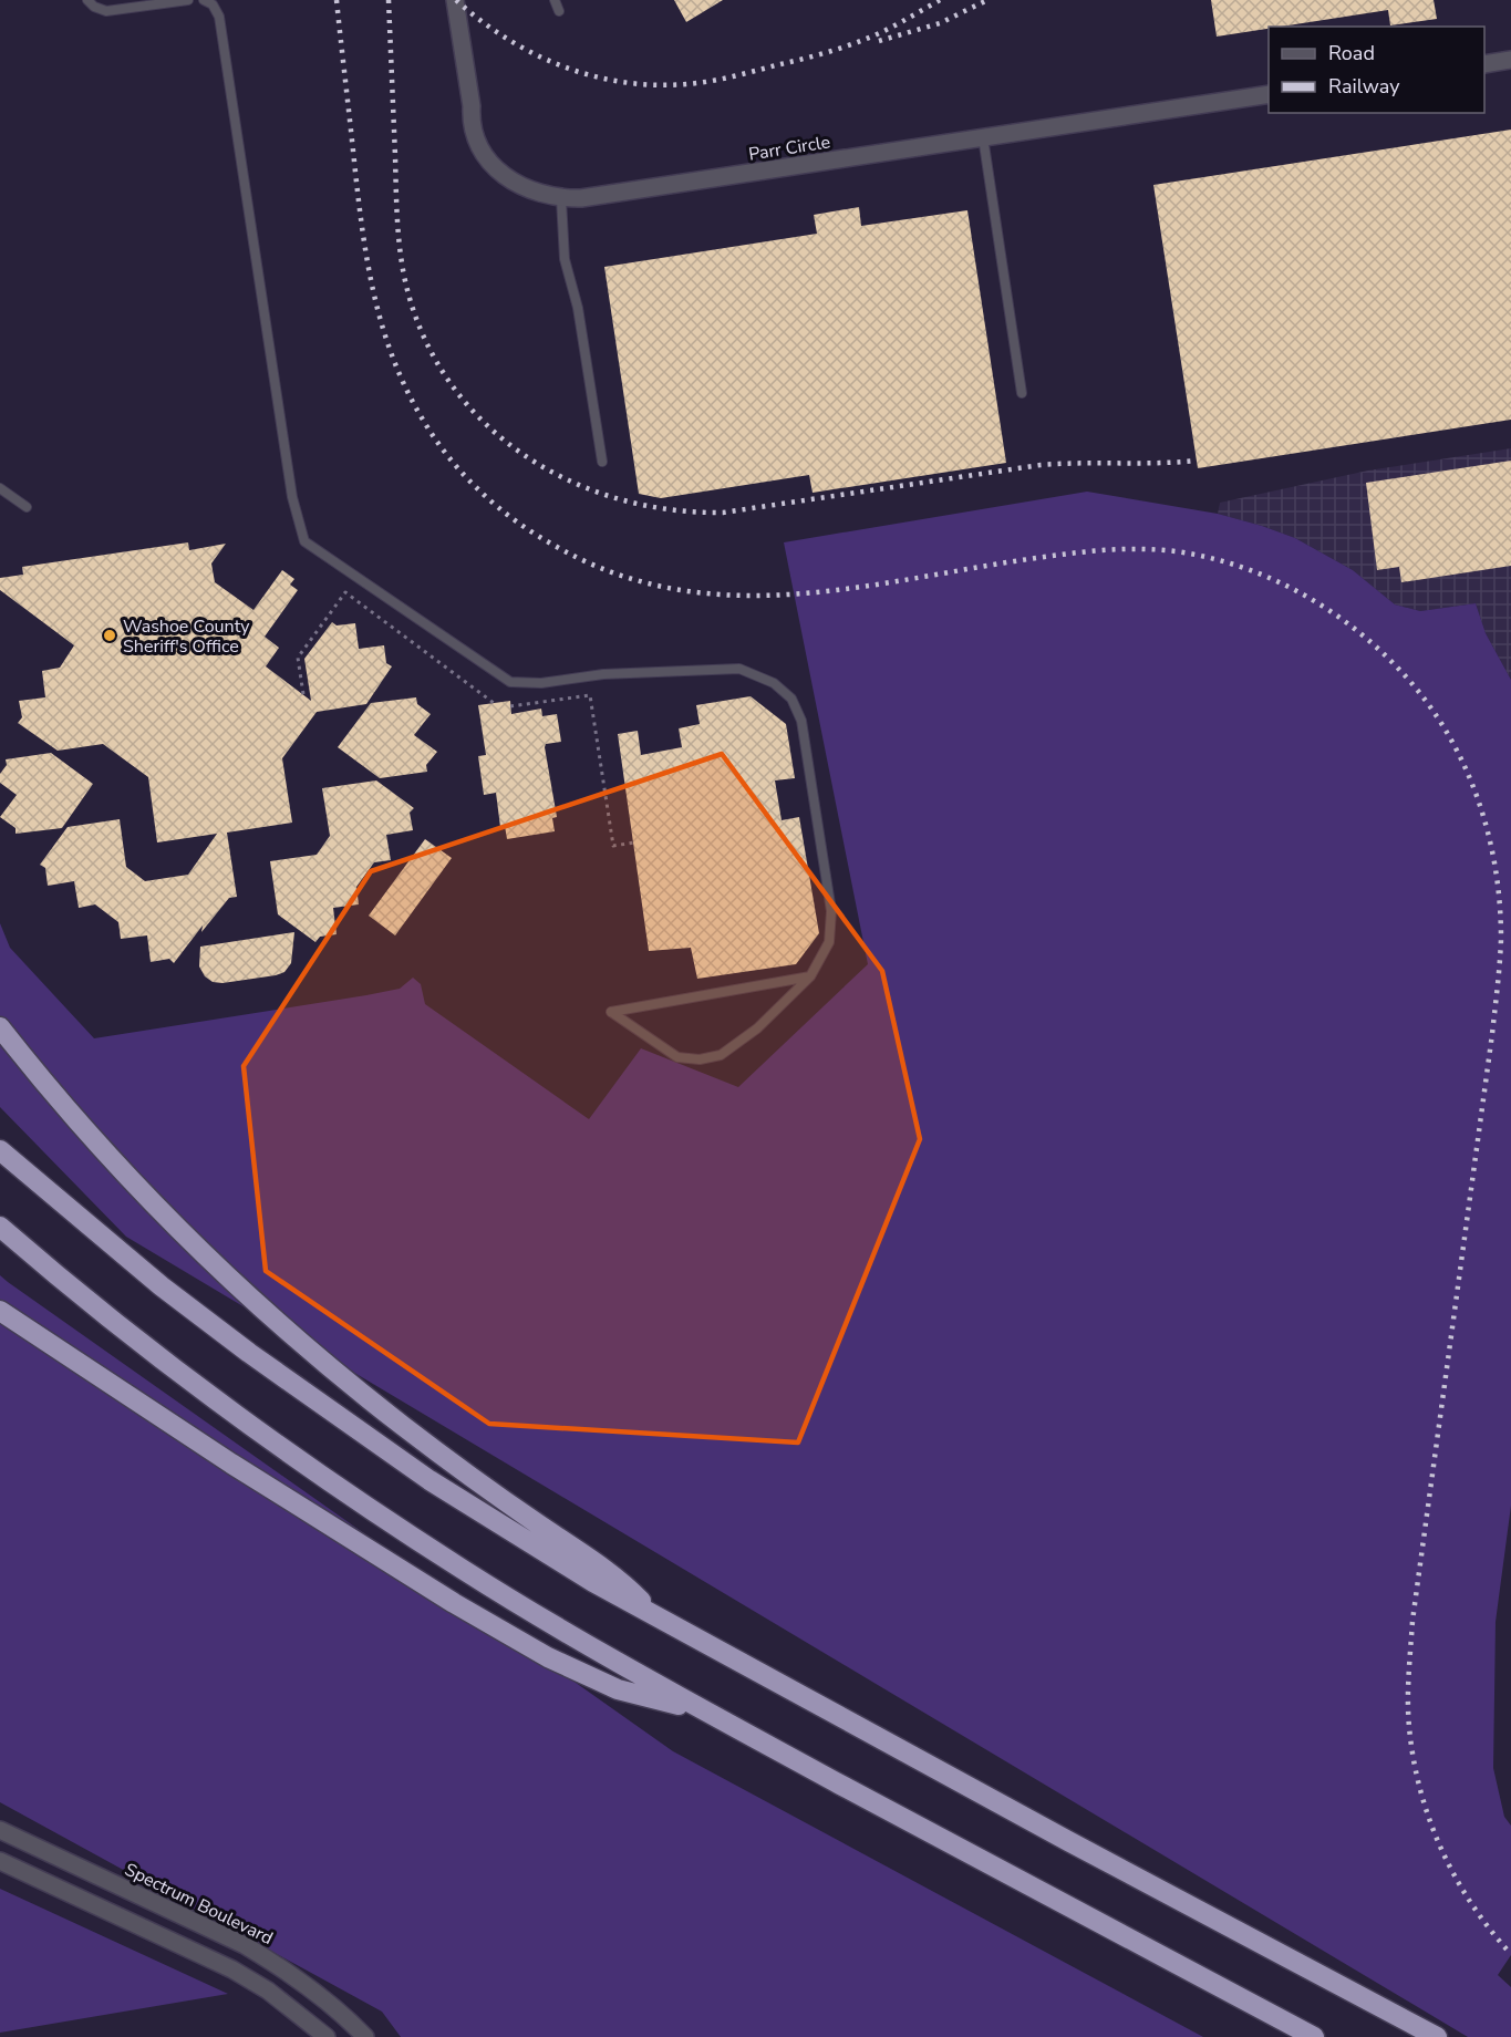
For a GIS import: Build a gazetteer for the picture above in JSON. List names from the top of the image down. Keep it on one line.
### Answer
{"streets":{"street":["Parr Circle","Spectrum Boulevard"]},"places":["Washoe County Sheriff's Office"],"legend":["Road","Railway"]}
